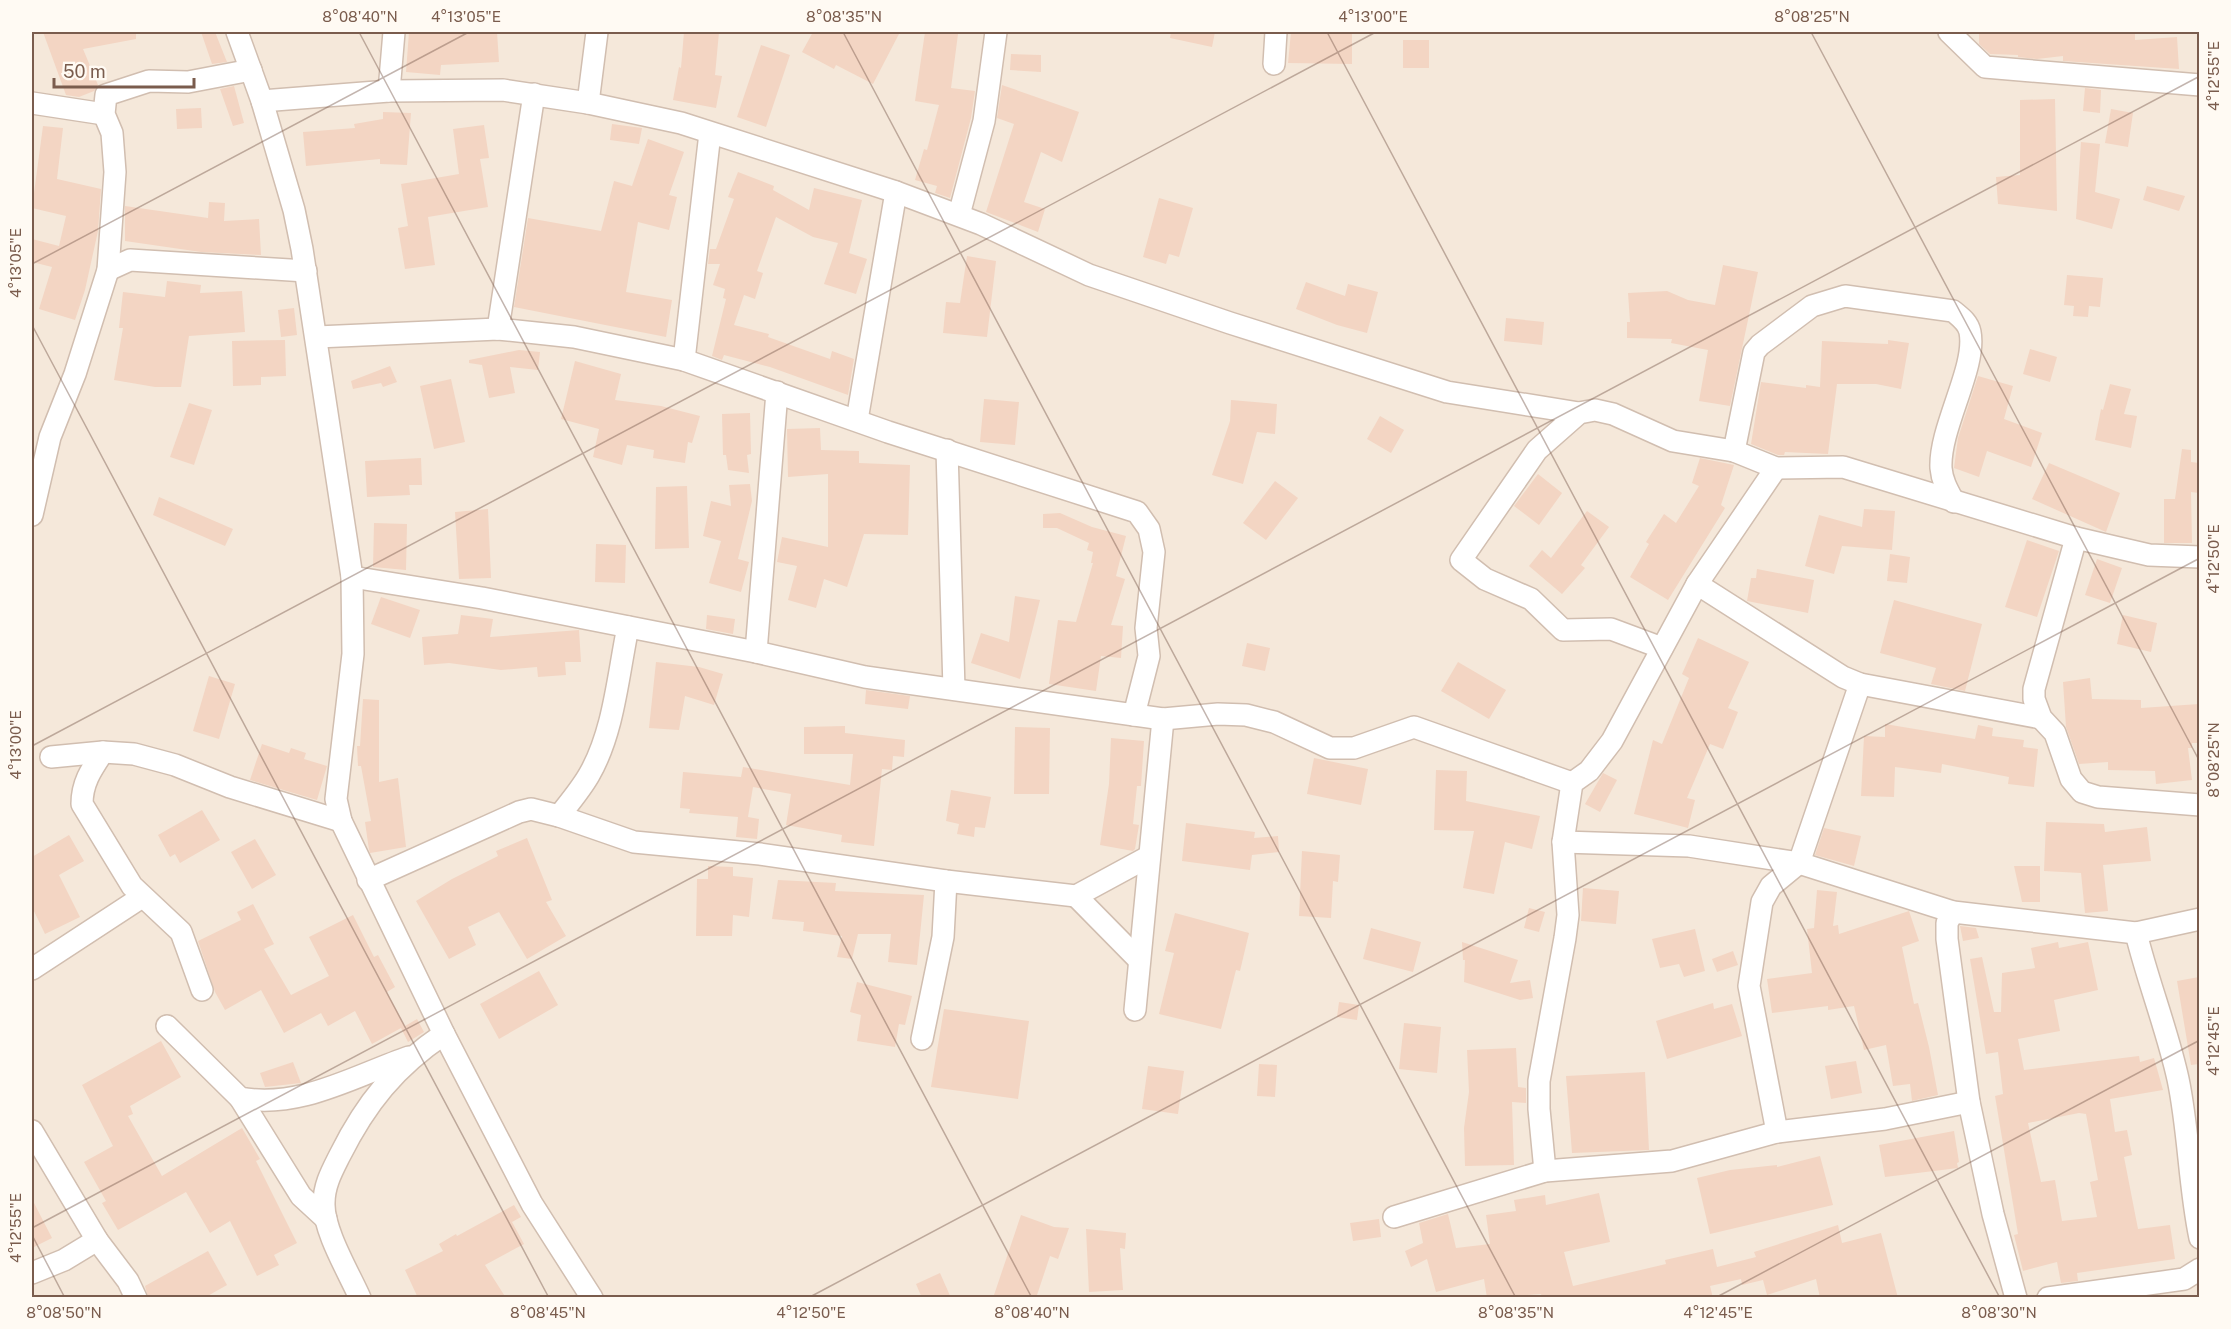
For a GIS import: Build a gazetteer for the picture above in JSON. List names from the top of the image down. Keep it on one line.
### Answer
{"scale_bar":"50 m","coordinates":["8°08'40\"N","4°13'05\"E","8°08'35\"N","4°13'00\"E","8°08'25\"N","4°12'55\"E","4°12'50\"E","4°12'45\"E","8°08'50\"N","8°08'45\"N","8°08'30\"N"]}
